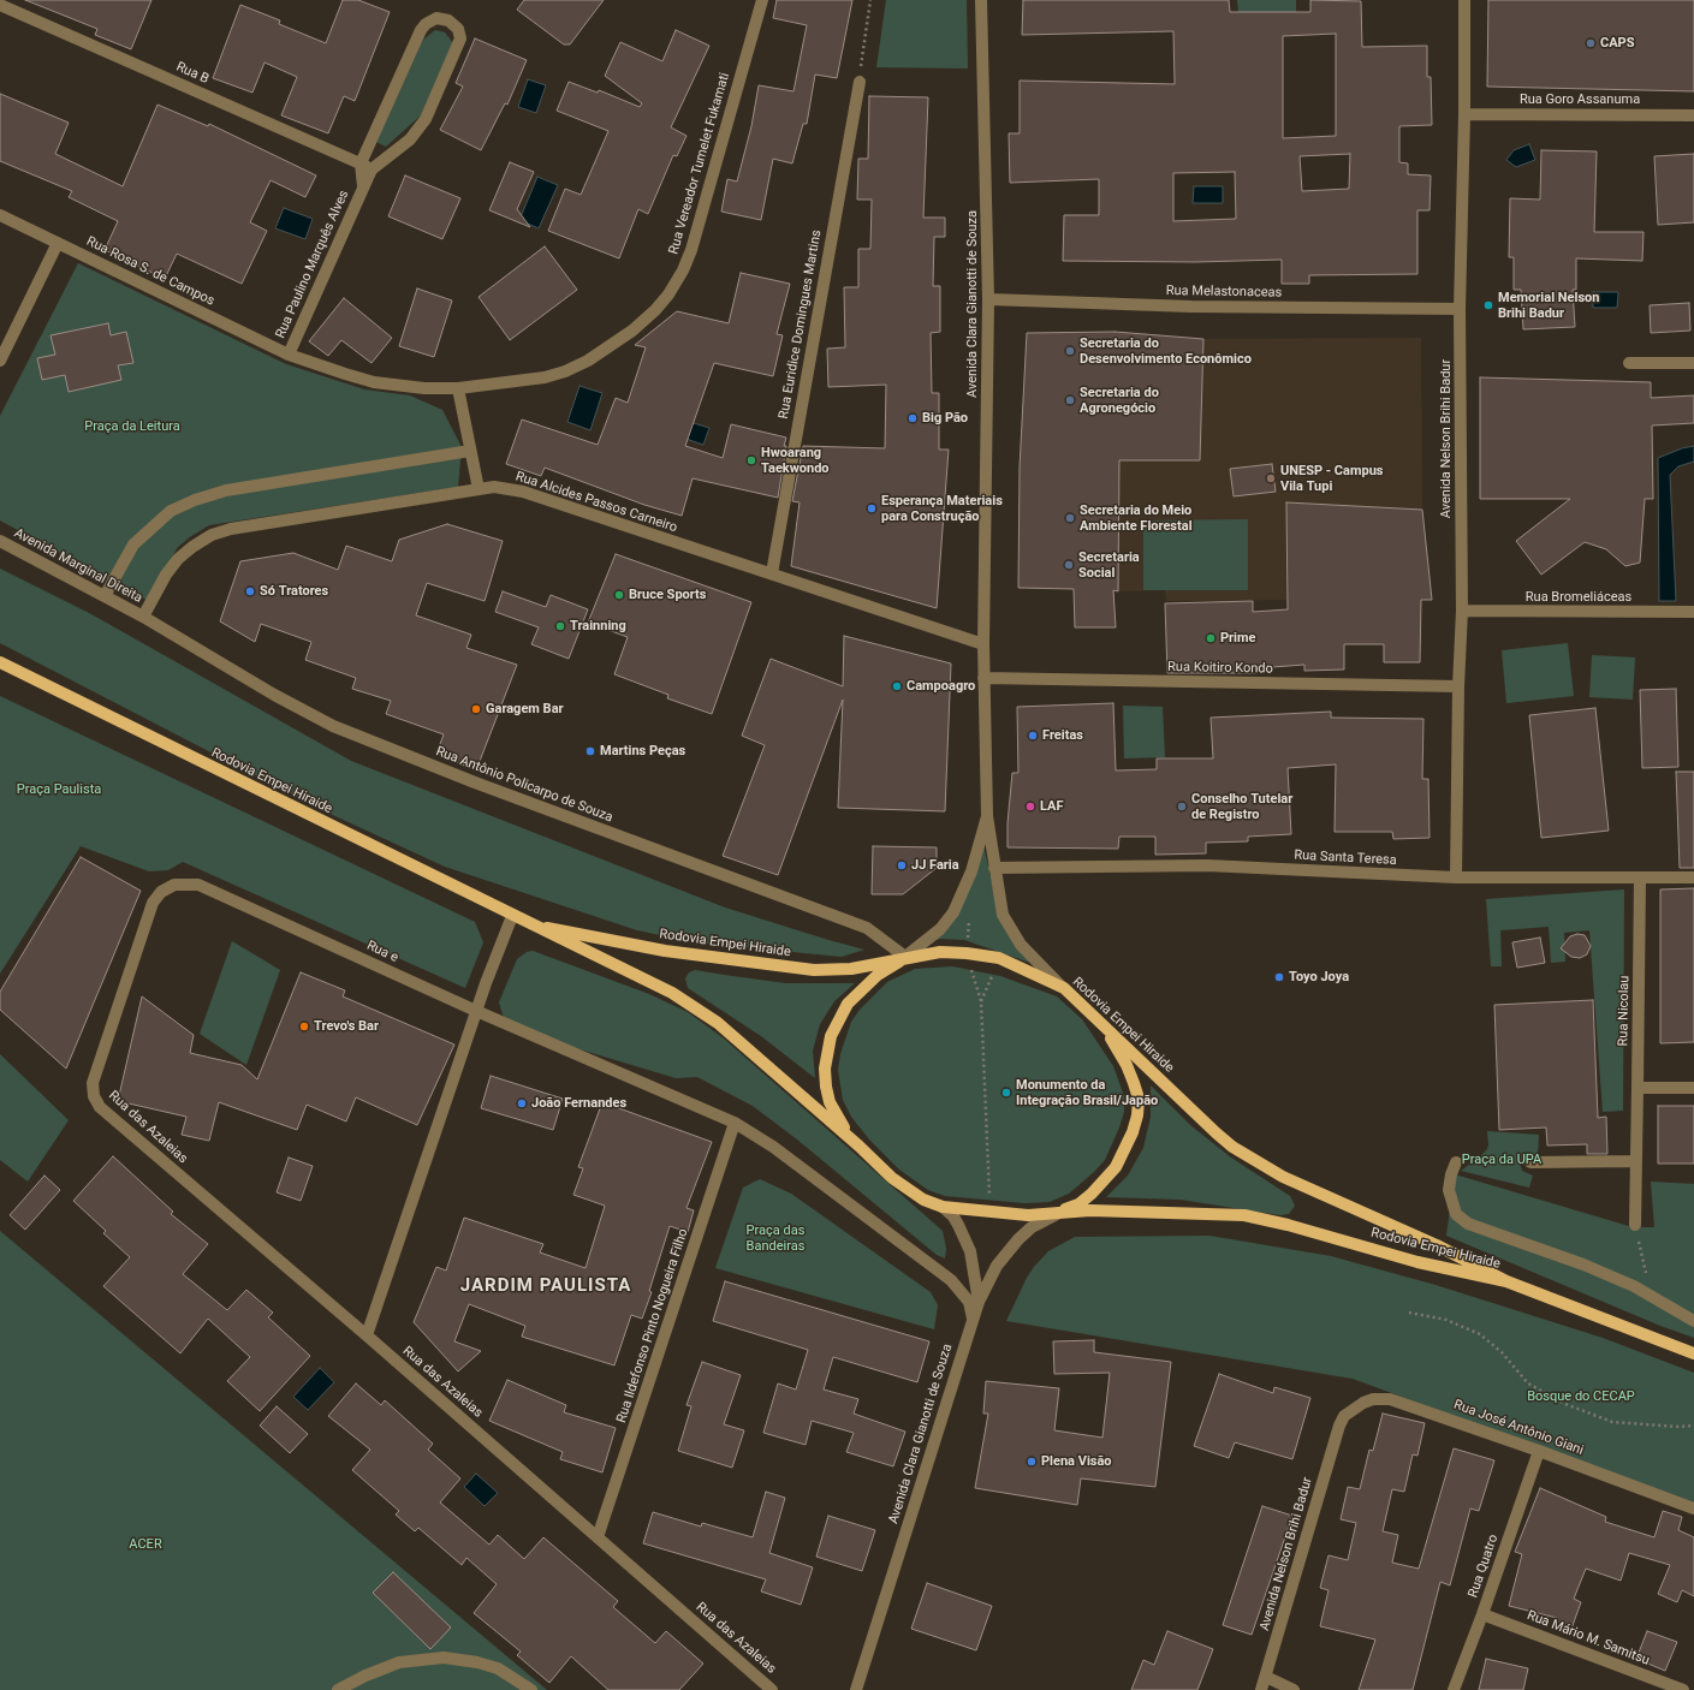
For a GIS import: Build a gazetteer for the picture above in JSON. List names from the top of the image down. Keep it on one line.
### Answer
{"streets":{"main road":["Rodovia Empei Hiraide"],"street":["Rua B","Rua Goro Assanuma","Rua Vereador Tumelet Fukamati","Rua Paulino Marquês Alves","Rua Rosa S. de Campos","Rua Melastonaceas","Avenida Clara Gianotti de Souza","Rua Euridice Domingues Martins","Avenida Nelson Brihi Badur","Rua Alcides Passos Carneiro","Avenida Marginal Direita","Rua Bromeliáceas","Rua Koitiro Kondo","Rua Antônio Policarpo de Souza","Rua Santa Teresa","Rua e","Rua Nicolau","Rua das Azaleias","Rua Ildefonso Pinto Nogueira Filho","Rua José Antônio Giani","Rua Quatro","Rua Mário M. Samitsu"]},"crossings":[["Rua B","Rua Paulino Marquês Alves"],["Rua Goro Assanuma","Avenida Nelson Brihi Badur"],["Rua Vereador Tumelet Fukamati","Rua Paulino Marquês Alves"],["Rua Vereador Tumelet Fukamati","Rua Rosa S. de Campos"],["Rua Paulino Marquês Alves","Rua Rosa S. de Campos"],["Rua Melastonaceas","Avenida Clara Gianotti de Souza"],["Rua Melastonaceas","Avenida Nelson Brihi Badur"],["Avenida Clara Gianotti de Souza","Rua Alcides Passos Carneiro"],["Avenida Clara Gianotti de Souza","Rua Koitiro Kondo"],["Avenida Clara Gianotti de Souza","Rodovia Empei Hiraide"],["Avenida Clara Gianotti de Souza","Rua Santa Teresa"],["Avenida Clara Gianotti de Souza","Rua e"],["Rua Euridice Domingues Martins","Rua Alcides Passos Carneiro"],["Avenida Nelson Brihi Badur","Rua Bromeliáceas"],["Avenida Nelson Brihi Badur","Rua Koitiro Kondo"],["Avenida Nelson Brihi Badur","Rua Santa Teresa"],["Avenida Nelson Brihi Badur","Rua José Antônio Giani"],["Rua Alcides Passos Carneiro","Avenida Marginal Direita"],["Rua Alcides Passos Carneiro","Rua Antônio Policarpo de Souza"],["Avenida Marginal Direita","Rua Antônio Policarpo de Souza"],["Rodovia Empei Hiraide","Rua Antônio Policarpo de Souza"],["Rua Santa Teresa","Rua Nicolau"],["Rua e","Rua das Azaleias"],["Rua e","Rua Ildefonso Pinto Nogueira Filho"],["Rua das Azaleias","Rua Ildefonso Pinto Nogueira Filho"],["Rua José Antônio Giani","Rua Quatro"],["Rua Quatro","Rua Mário M. Samitsu"]],"districts":["JARDIM PAULISTA"],"parks":["Praça da Leitura","Praça Paulista","Praça da UPA","Praça das Bandeiras","Bosque do CECAP","ACER"],"places":["CAPS","Memorial Nelson Brihi Badur","Secretaria do Desenvolvimento Econômico","Secretaria do Agronegócio","Big Pão","Hwoarang Taekwondo","UNESP - Campus Vila Tupi","Esperança Materiais para Construção","Secretaria do Meio Ambiente Florestal","Secretaria Social","Só Tratores","Bruce Sports","Trainning","Prime","Campoagro","Garagem Bar","Freitas","Martins Peças","LAF","Conselho Tutelar de Registro","JJ Faria","Toyo Joya","Trevo's Bar","Monumento da Integração Brasil/Japão","João Fernandes","Plena Visão"]}
